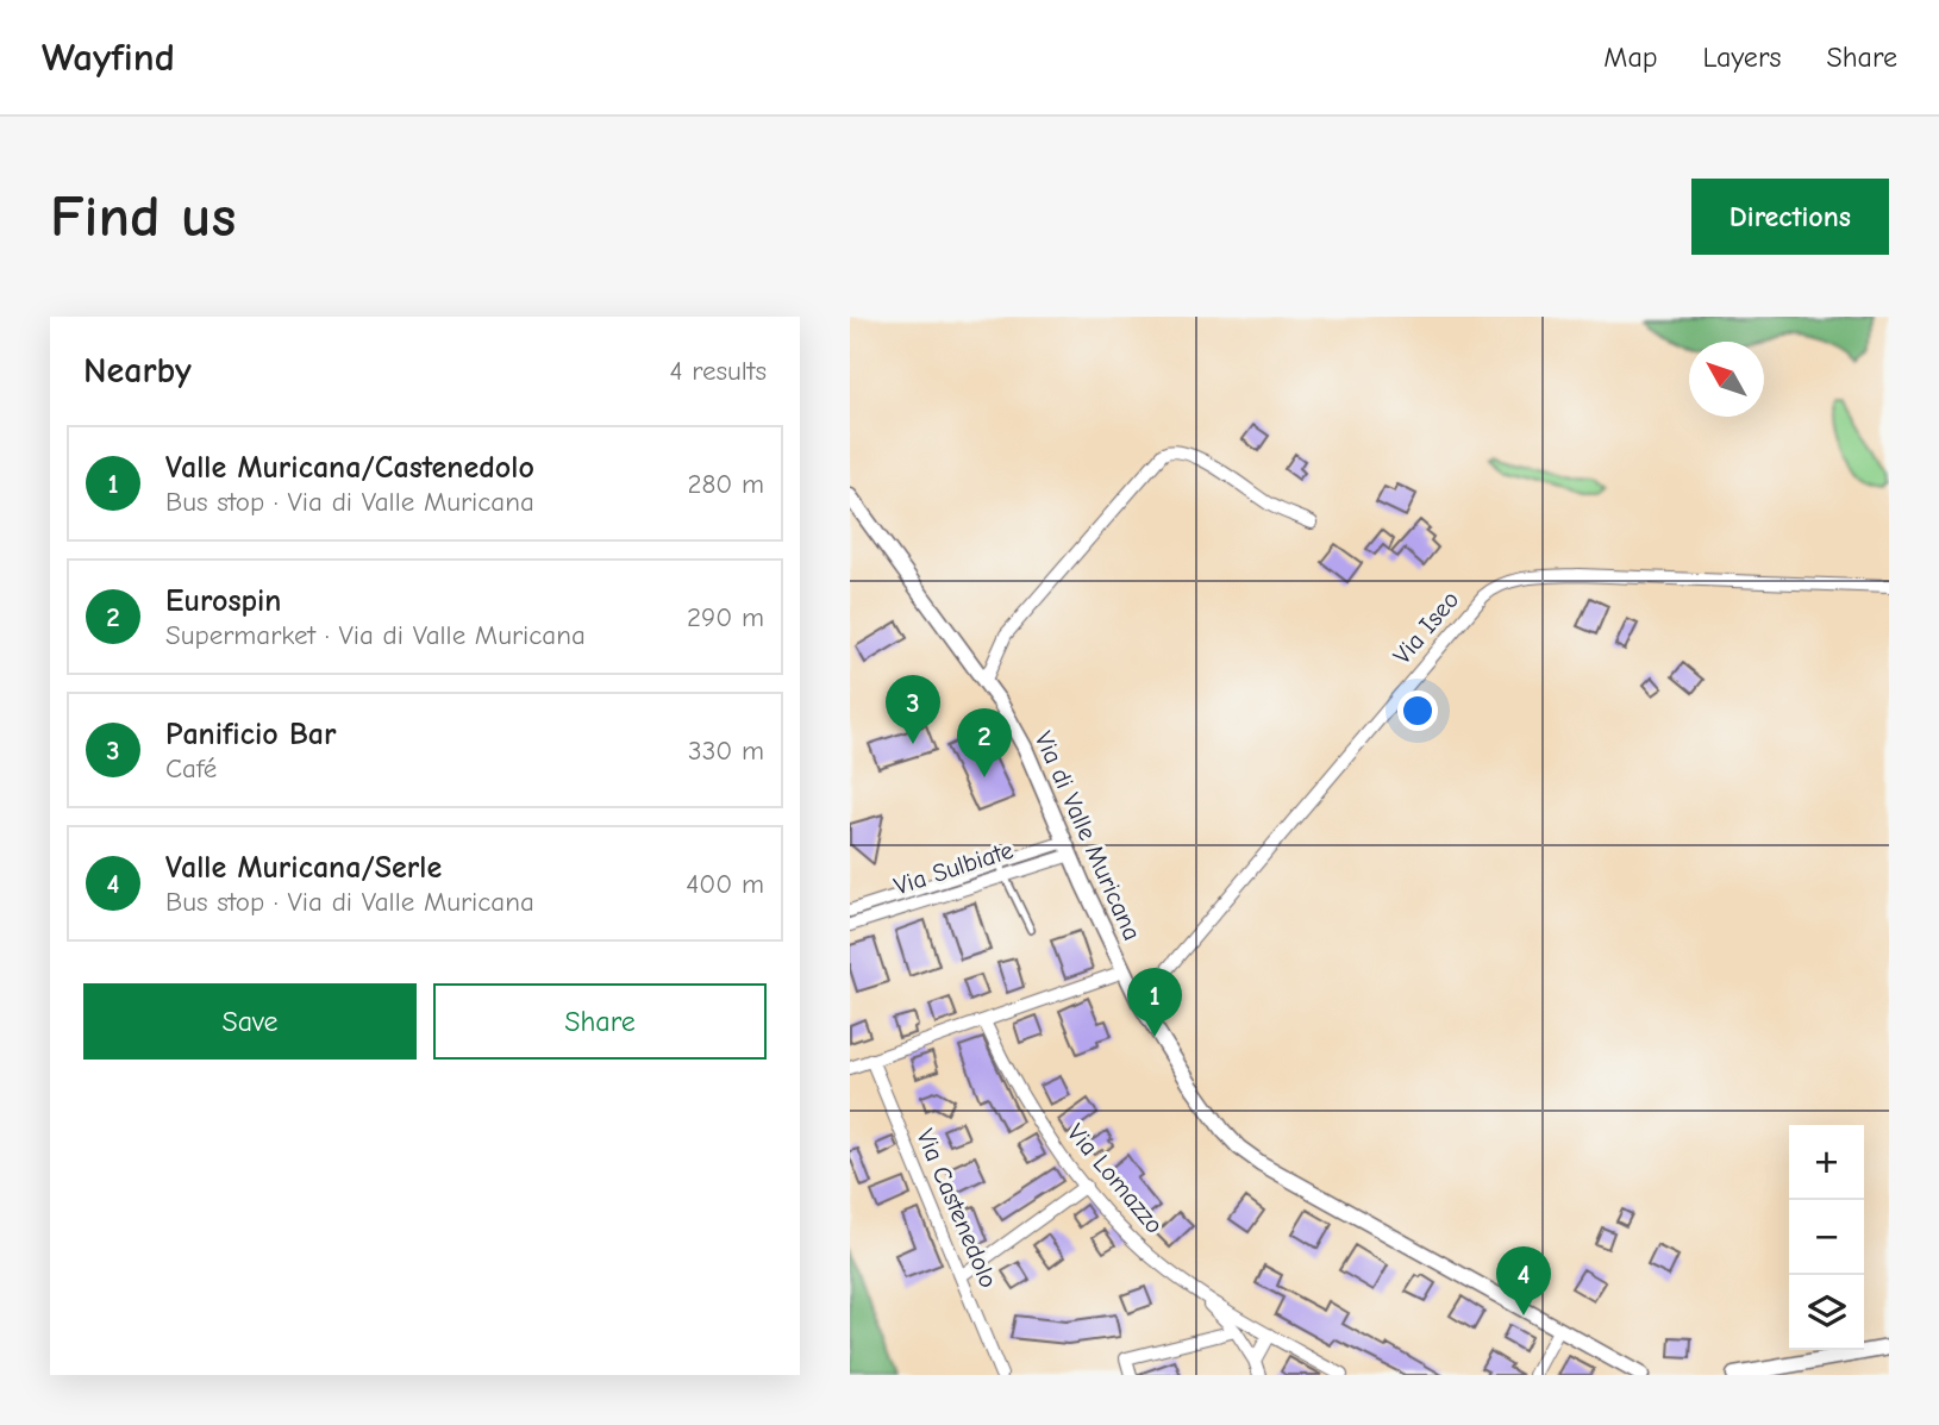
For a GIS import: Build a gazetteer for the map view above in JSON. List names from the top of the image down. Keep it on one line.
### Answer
{"streets":{"street":["Via Iseo","Via di Valle Muricana","Via Sulbiate","Via Lomazzo","Via Castenedolo"]},"crossings":[["Via Iseo","Via di Valle Muricana"],["Via di Valle Muricana","Via Sulbiate"]],"north":"top left","page":{"header":"Wayfind","nav":["Map","Layers","Share"],"buttons":["Directions",["Save","Share"]],"title":"Find us","heading":["Nearby","4 results"],"list":[{"mark":"1","name":"Valle Muricana/Castenedolo","note":"Bus stop · Via di Valle Muricana","value":"280 m"},{"mark":"2","name":"Eurospin","note":"Supermarket · Via di Valle Muricana","value":"290 m"},{"mark":"3","name":"Panificio Bar","note":"Café","value":"330 m"},{"mark":"4","name":"Valle Muricana/Serle","note":"Bus stop · Via di Valle Muricana","value":"400 m"}],"pins":["3","2","1","4"],"map_buttons":["+","−"]}}
